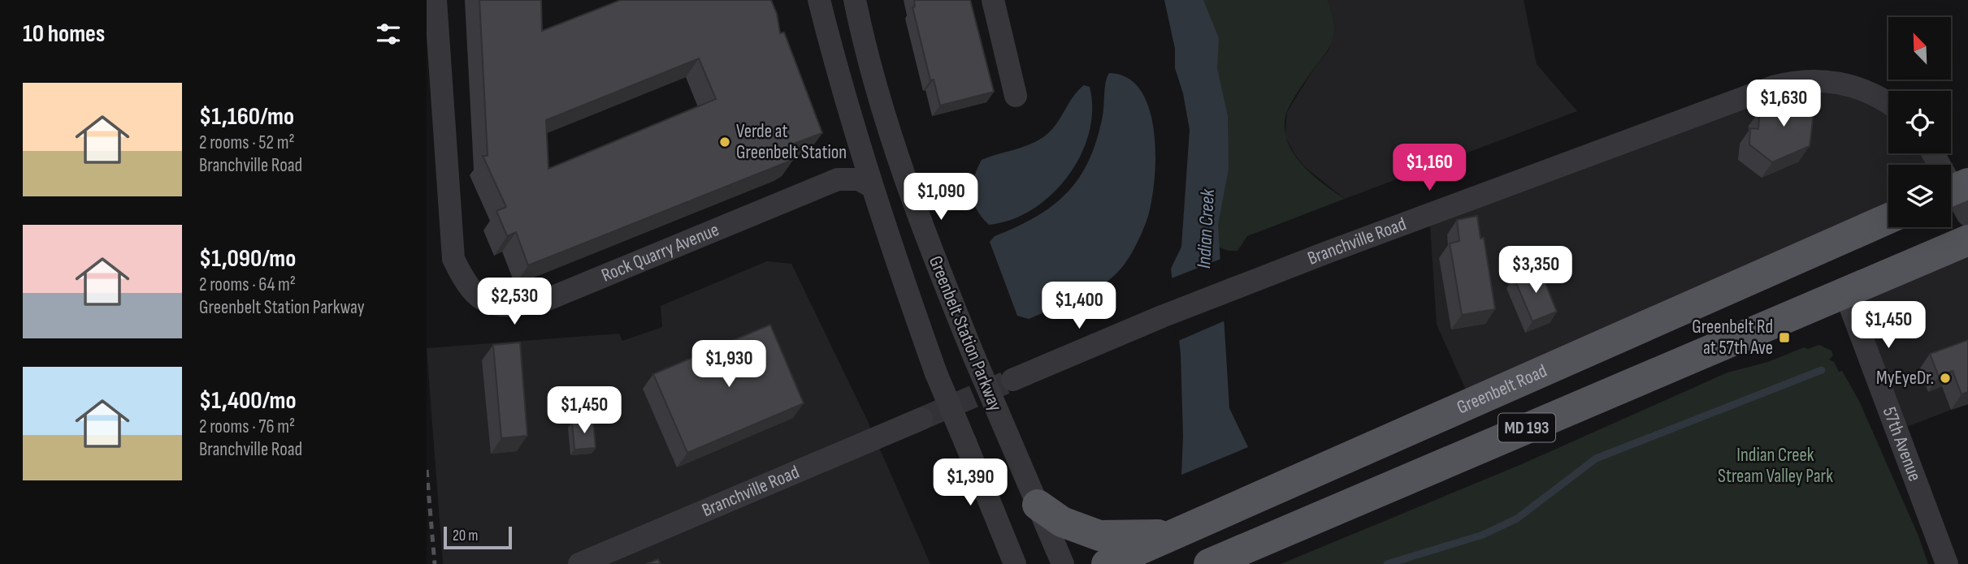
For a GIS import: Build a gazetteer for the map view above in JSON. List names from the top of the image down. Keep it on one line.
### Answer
{"streets":{"main road":["Greenbelt Road","MD 193"],"street":["Branchville Road","Rock Quarry Avenue","Greenbelt Station Parkway","57th Avenue"]},"crossings":[["Rock Quarry Avenue","Greenbelt Station Parkway"],["MD 193","57th Avenue"]],"water":["Indian Creek"],"parks":["Indian Creek Stream Valley Park"],"places":{"other":["Verde at Greenbelt Station","MyEyeDr."],"transit":["Greenbelt Rd at 57th Ave"]},"scale_bar":"20 m","north":"top left","page":{"heading":"10 homes","list":[{"name":"$1,160/mo","note":"2 rooms · 52 m² · Branchville Road"},{"name":"$1,090/mo","note":"2 rooms · 64 m² · Greenbelt Station Parkway"},{"name":"$1,400/mo","note":"2 rooms · 76 m² · Branchville Road"}],"price":["$1,630","$1,160","$1,090","$3,350","$2,530","$1,400","$1,450","$1,930","$1,450","$1,390"],"scale":"20 m"}}
